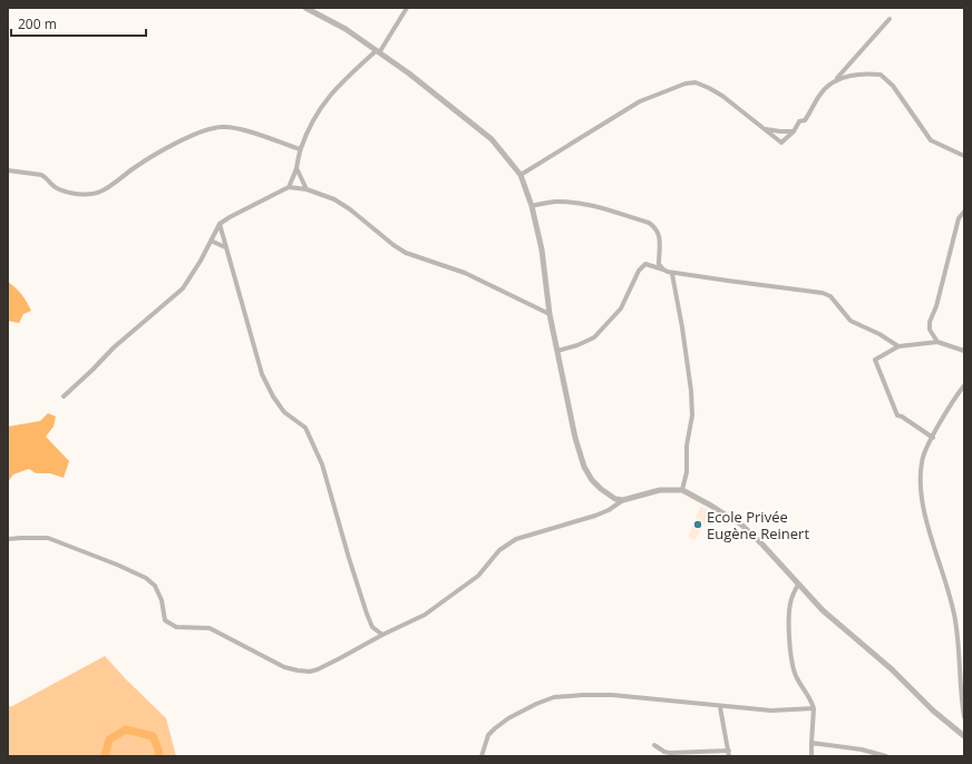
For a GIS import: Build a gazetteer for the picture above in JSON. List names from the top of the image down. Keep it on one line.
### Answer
{"places":["Ecole Privée Eugène Reinert"],"scale_bar":"200 m"}
